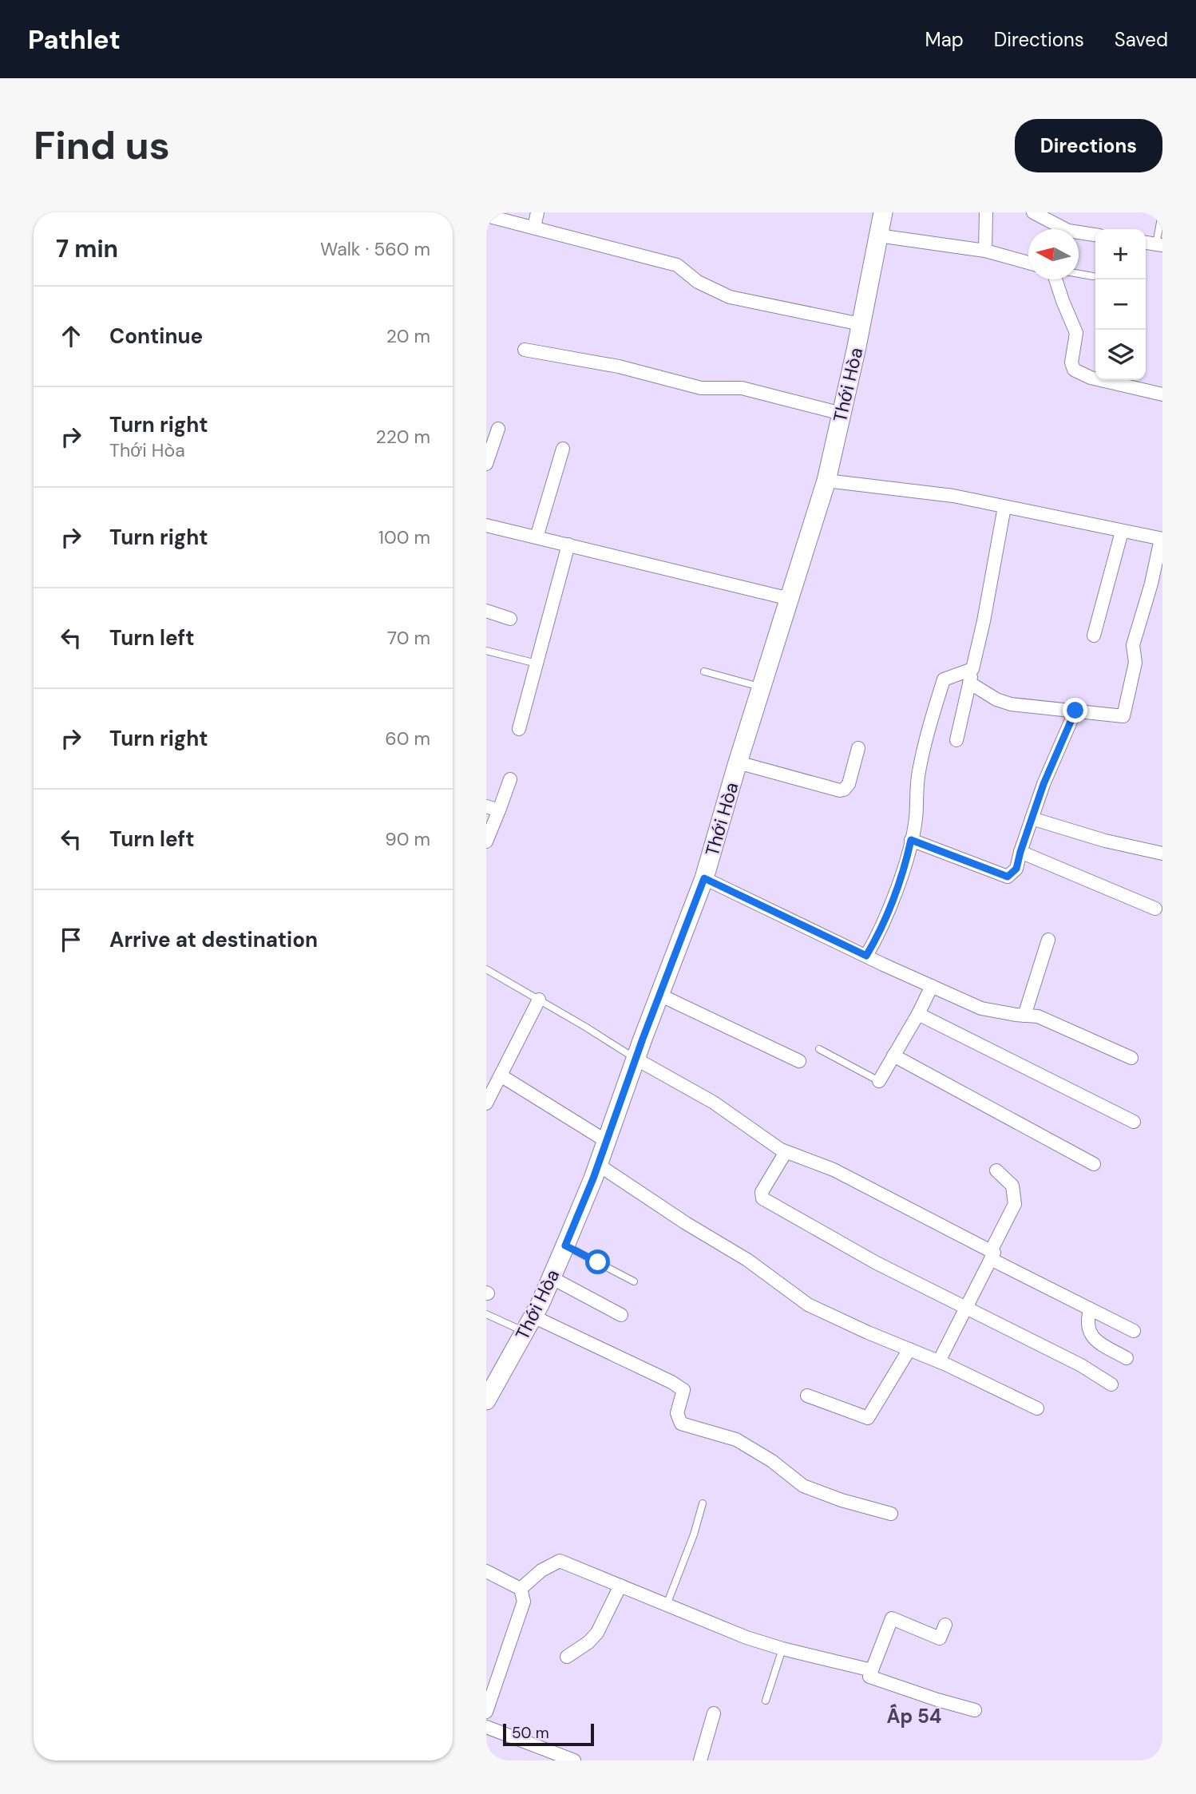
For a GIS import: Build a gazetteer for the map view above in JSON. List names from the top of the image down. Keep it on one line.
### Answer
{"streets":{"street":["Thới Hòa"]},"districts":["Ấp 54"],"scale_bar":"50 m","north":"left","page":{"header":"Pathlet","nav":["Map","Directions","Saved"],"buttons":"Directions","title":"Find us","heading":["7 min","Walk · 560 m"],"map_buttons":["+","−"],"list":[["Continue","20 m"],["Turn right","Thới Hòa","220 m"],["Turn right","100 m"],["Turn left","70 m"],["Turn right","60 m"],["Turn left","90 m"],"Arrive at destination"],"scale":"50 m"}}
